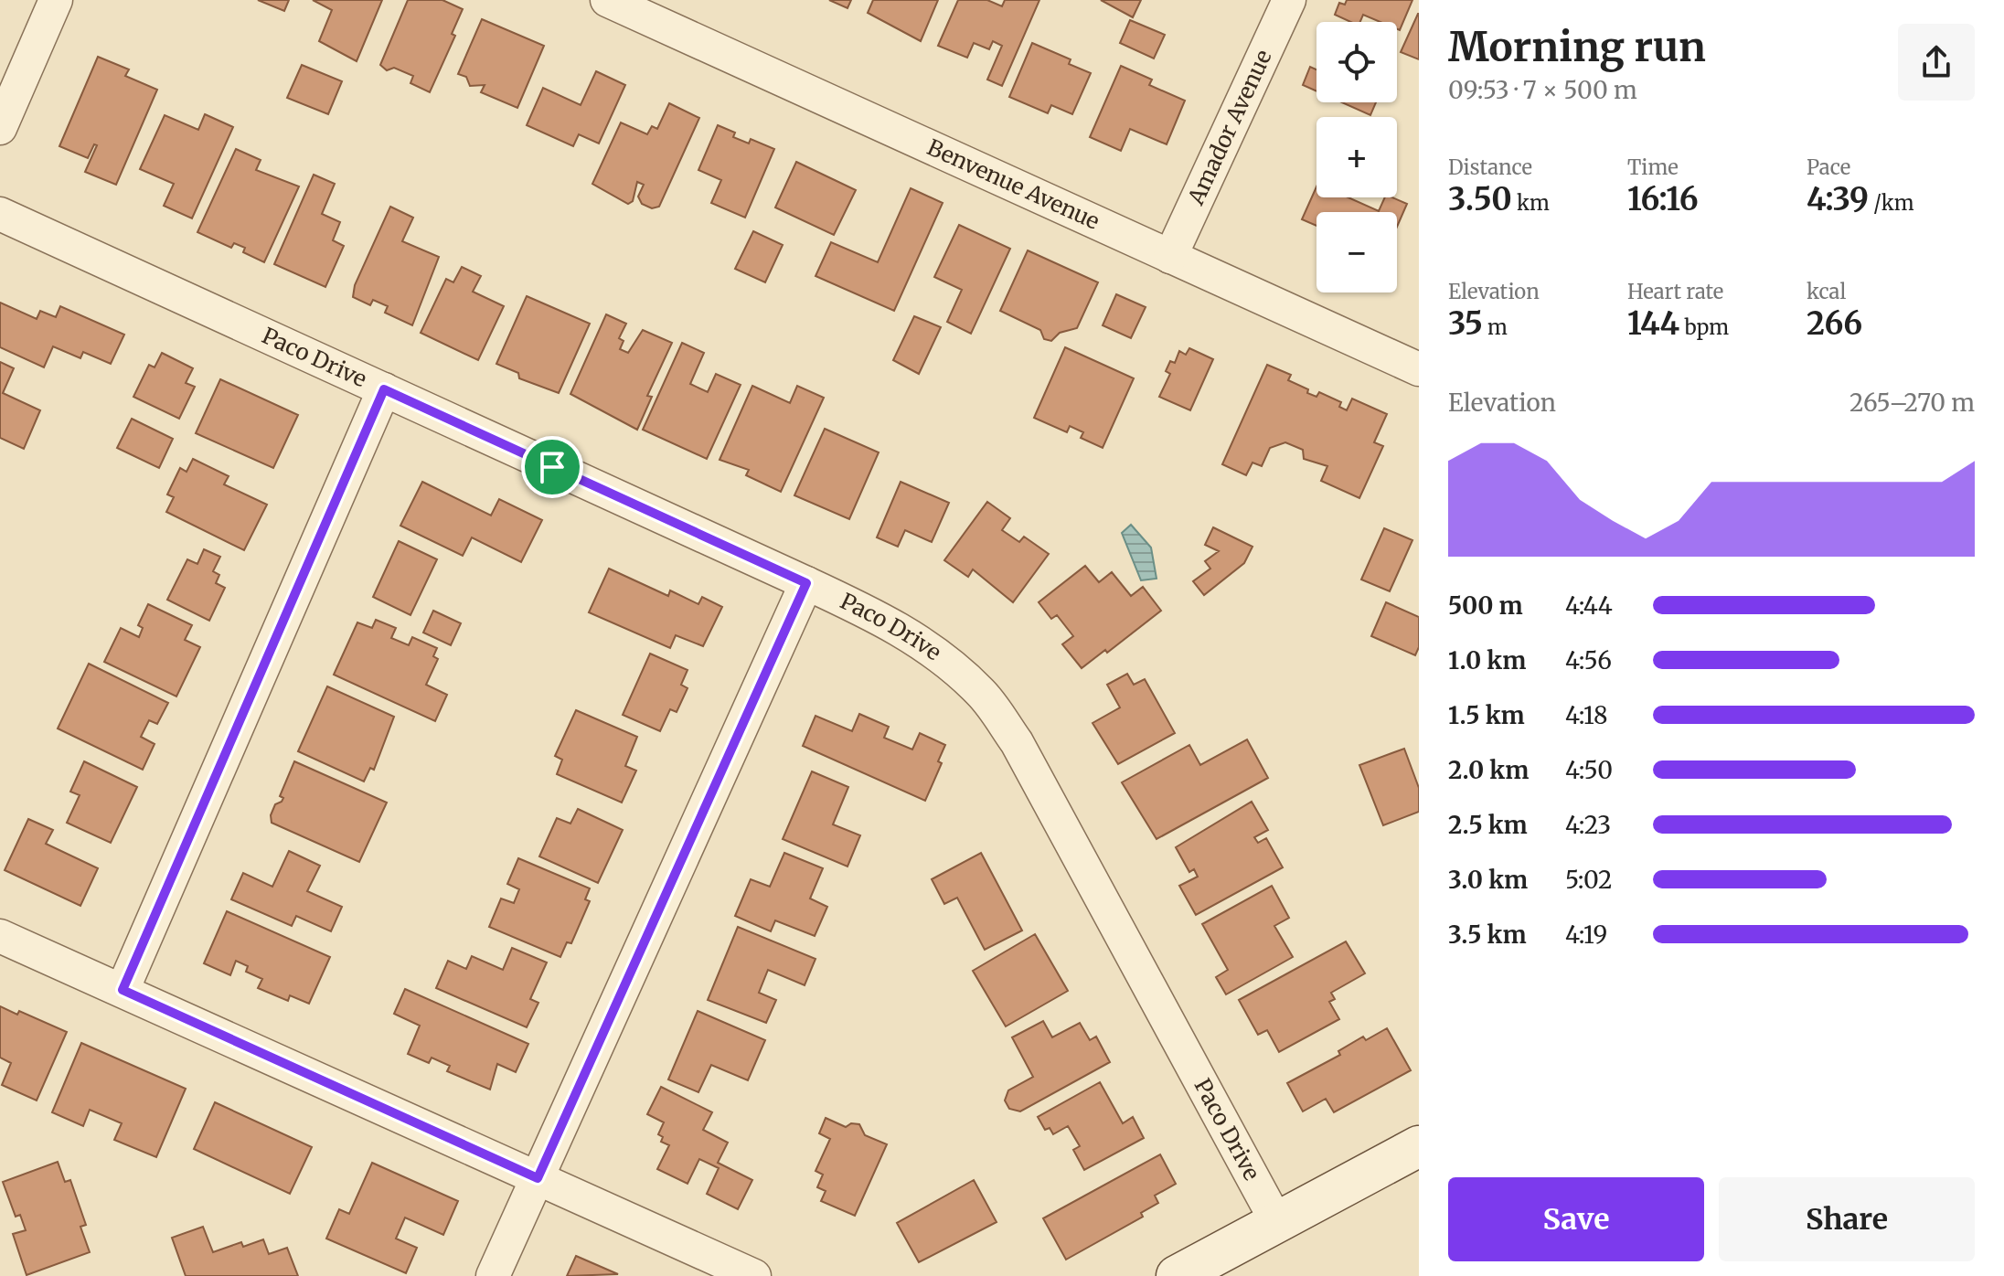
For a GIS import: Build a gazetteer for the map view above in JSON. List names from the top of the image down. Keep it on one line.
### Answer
{"streets":{"street":["Amador Avenue","Benvenue Avenue","Paco Drive"]},"crossings":[["Amador Avenue","Benvenue Avenue"]],"page":{"heading":["Morning run","09:53 · 7 × 500 m"],"map_buttons":["+","−"],"stats":[["Distance","3.50 km"],["Time","16:16"],["Pace","4:39 /km"],["Elevation","35 m"],["Heart rate","144 bpm"],["kcal","266"]],"chart":["Elevation","265–270 m"],"list":[{"name":"500 m","note":"4:44"},{"name":"1.0 km","note":"4:56"},{"name":"1.5 km","note":"4:18"},{"name":"2.0 km","note":"4:50"},{"name":"2.5 km","note":"4:23"},{"name":"3.0 km","note":"5:02"},{"name":"3.5 km","note":"4:19"}],"buttons":["Save","Share"]}}
